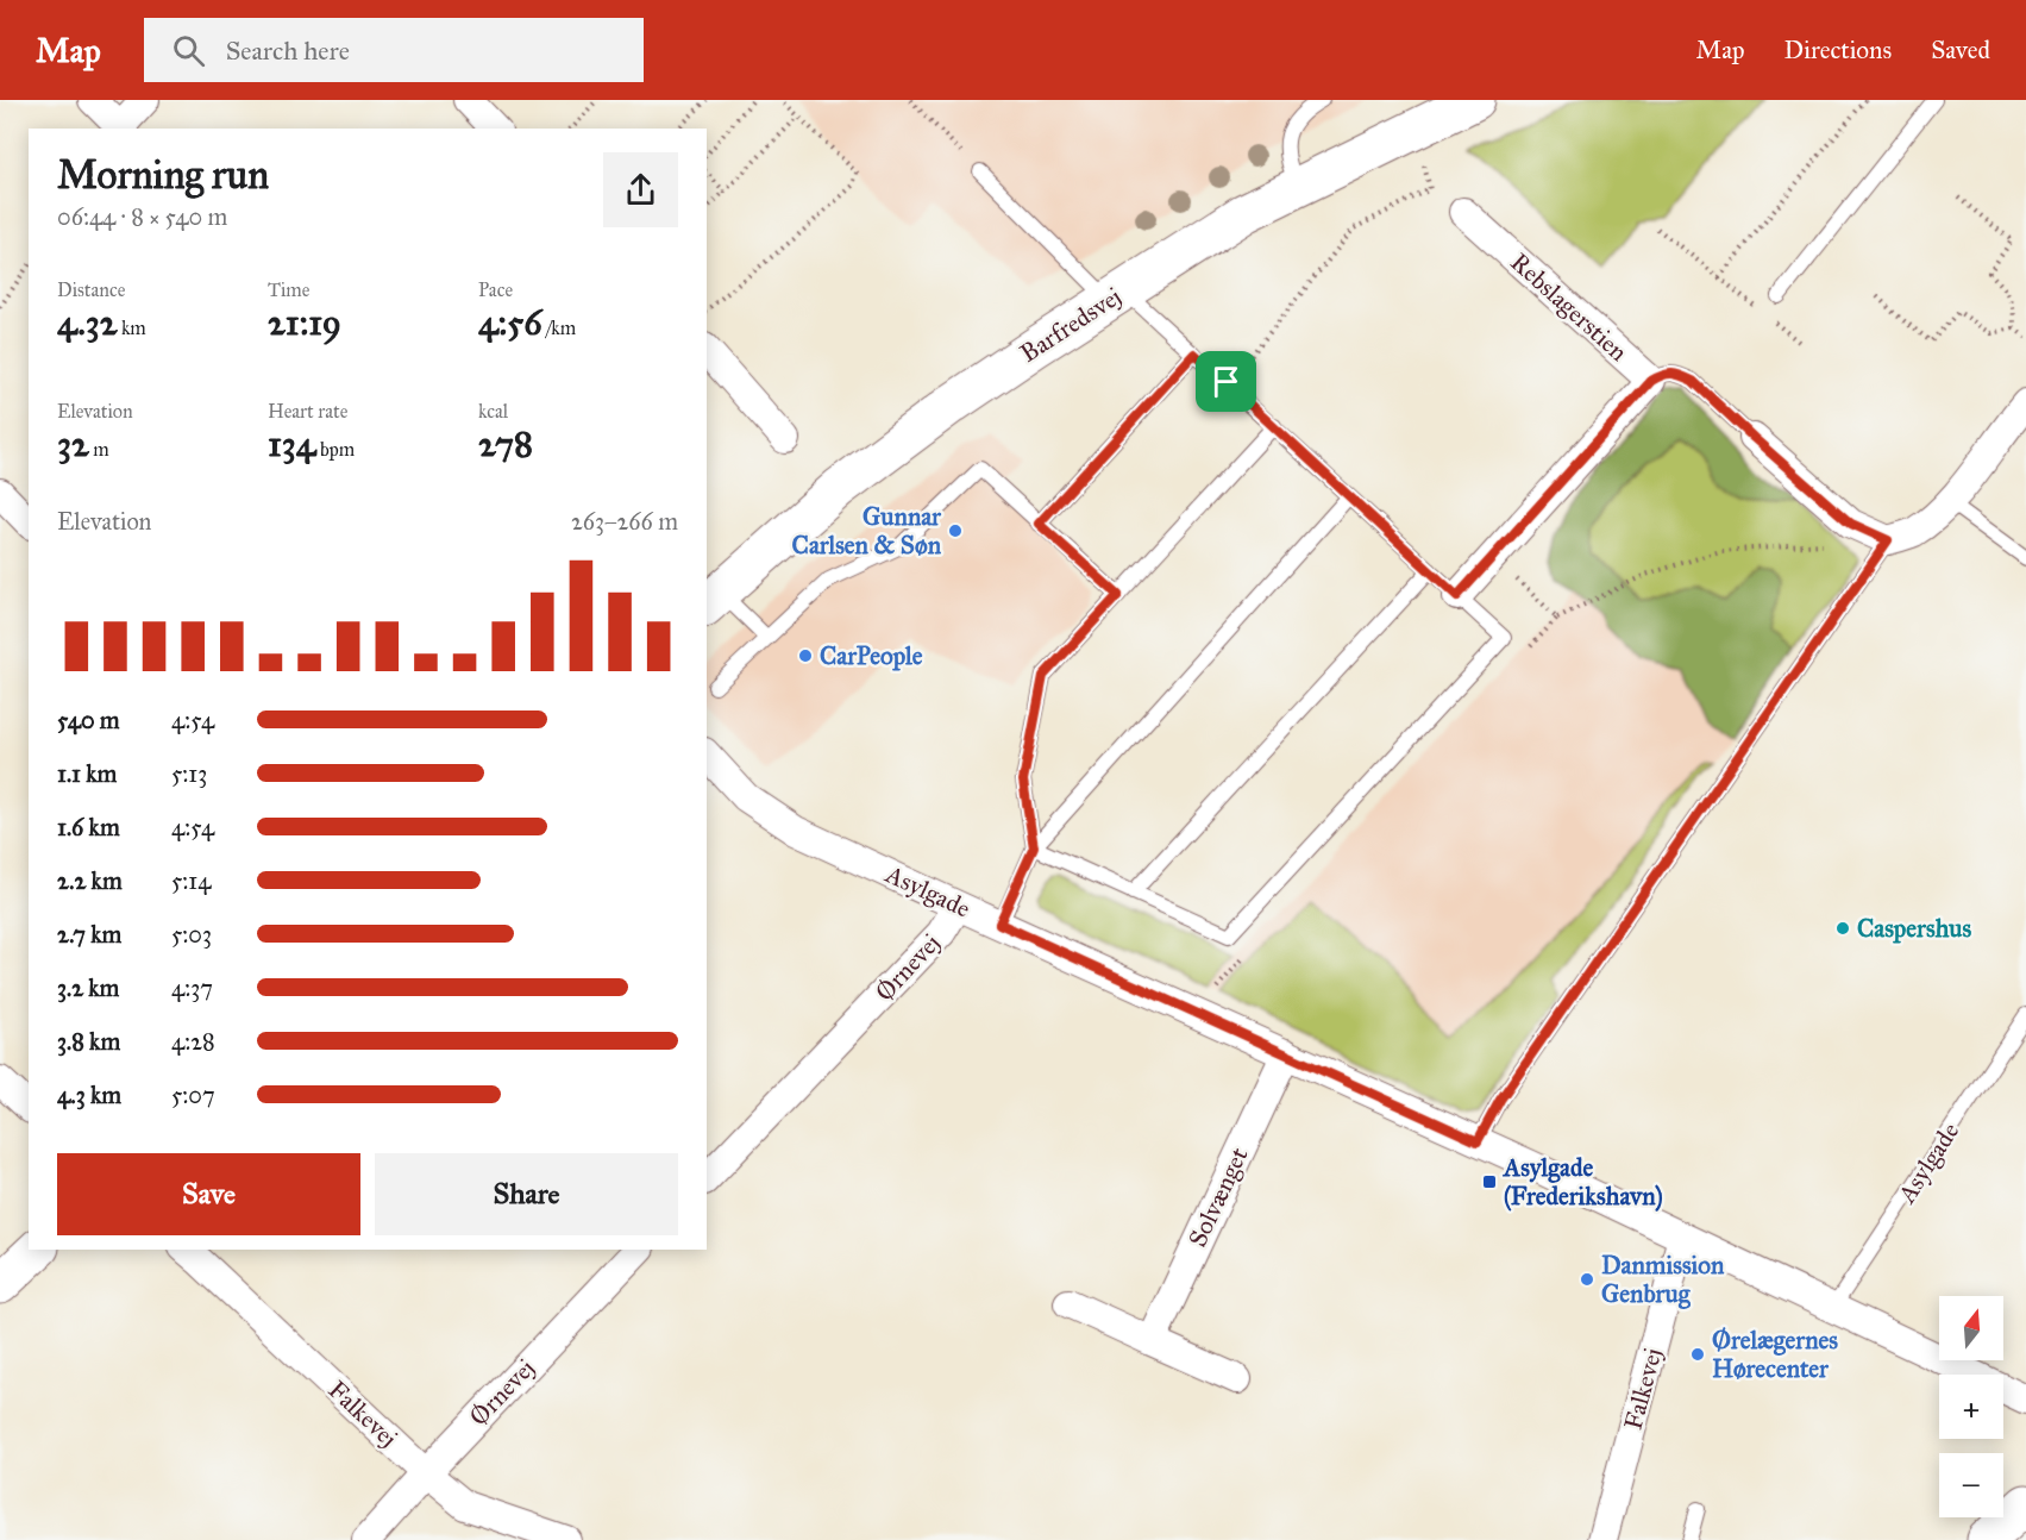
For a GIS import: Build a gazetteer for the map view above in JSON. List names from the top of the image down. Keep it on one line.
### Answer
{"streets":{"street":["Rebslagerstien","Barfredsvej","Asylgade","Ørnevej","Solvænget","Falkevej"]},"crossings":[["Asylgade","Ørnevej"],["Asylgade","Solvænget"],["Asylgade","Falkevej"],["Ørnevej","Falkevej"]],"places":{"other":["Gunnar Carlsen & Søn","CarPeople","Caspershus","Danmission Genbrug","Ørelægernes Hørecenter"],"transit":["Asylgade (Frederikshavn)"]},"north":"top","page":{"header":"Map","search":"Search here","nav":["Map","Directions","Saved"],"heading":["Morning run","06:44 · 8 × 540 m"],"stats":[["Distance","4.32 km"],["Time","21:19"],["Pace","4:56 /km"],["Elevation","32 m"],["Heart rate","134 bpm"],["kcal","278"]],"chart":["Elevation","263–266 m"],"list":[{"name":"540 m","note":"4:54"},{"name":"1.1 km","note":"5:13"},{"name":"1.6 km","note":"4:54"},{"name":"2.2 km","note":"5:14"},{"name":"2.7 km","note":"5:03"},{"name":"3.2 km","note":"4:37"},{"name":"3.8 km","note":"4:28"},{"name":"4.3 km","note":"5:07"}],"buttons":["Save","Share"],"map_buttons":["+","−"]}}
